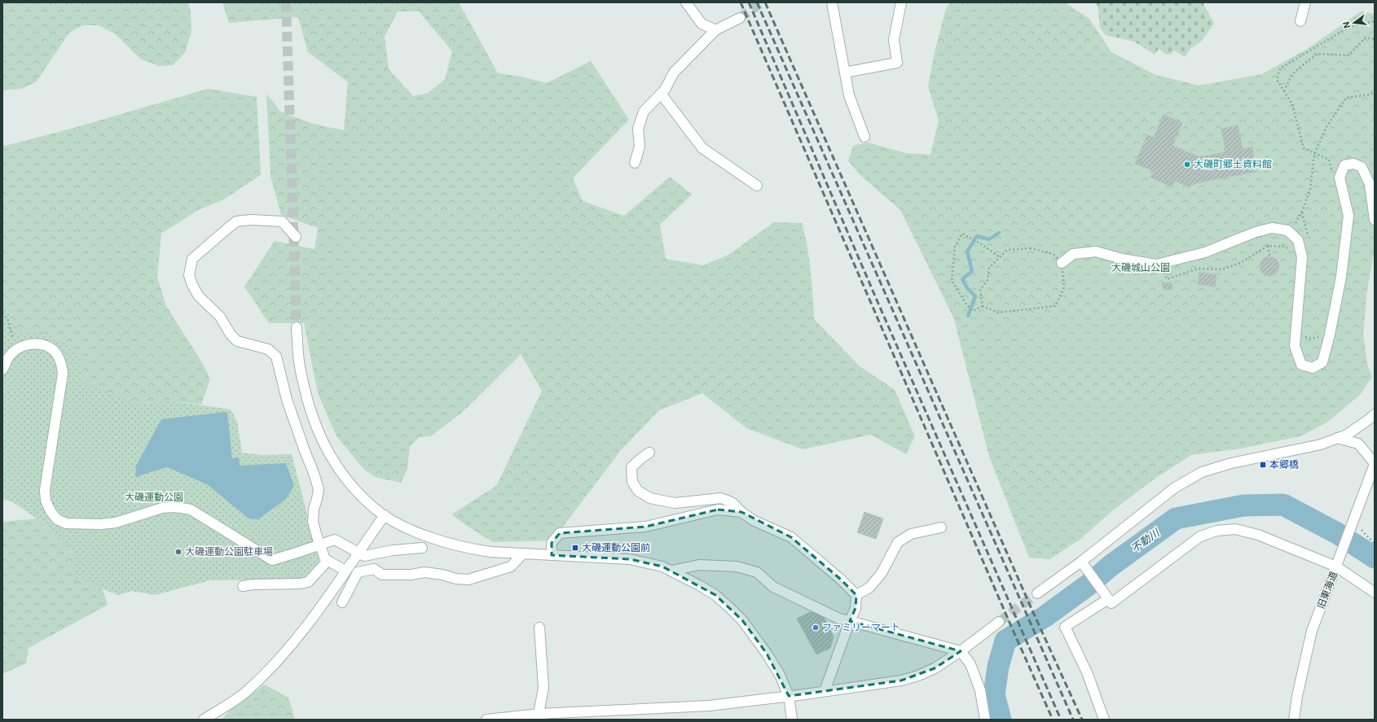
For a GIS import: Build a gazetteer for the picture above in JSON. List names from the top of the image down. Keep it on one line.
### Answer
{"streets":{"street":["旧東海道"]},"water":["不動川"],"parks":["大磯城山公園","大磯運動公園"],"places":{"other":["大磯町郷土資料館","大磯運動公園駐車場","ファミリーマート"],"transit":["本郷橋","大磯運動公園前"]},"north":"left"}
